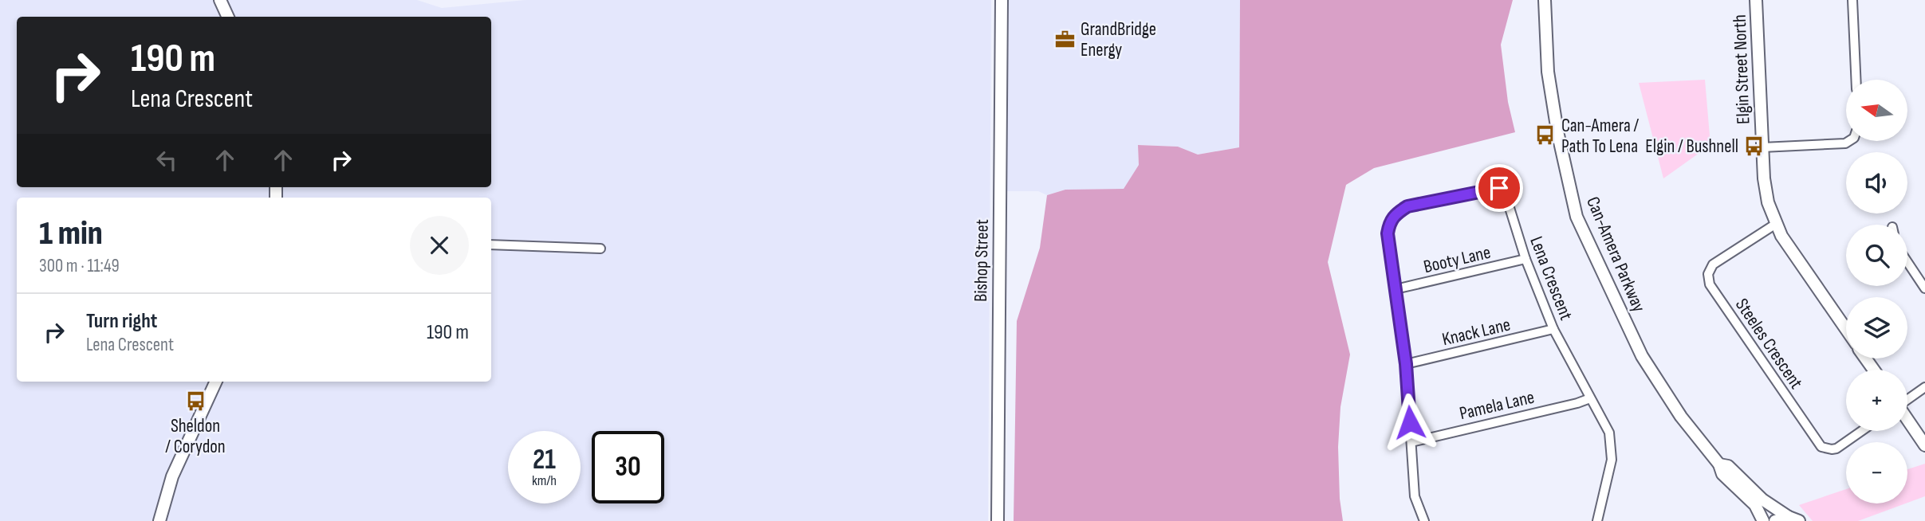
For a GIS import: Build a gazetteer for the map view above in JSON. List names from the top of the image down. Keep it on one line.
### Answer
{"streets":{"main road":["Elgin Street North","Can-Amera Parkway","Bishop Street"],"street":["Booty Lane","Lena Crescent","Knack Lane","Steeles Crescent","Pamela Lane"]},"crossings":[["Elgin Street North","Steeles Crescent"],["Booty Lane","Lena Crescent"],["Lena Crescent","Knack Lane"],["Lena Crescent","Pamela Lane"]],"places":{"office":["GrandBridge Energy"],"bus stop":["Can-Amera / Path To Lena","Elgin / Bushnell","Sheldon / Corydon"]},"north":"left","page":{"turn":["190 m","Lena Crescent"],"map_buttons":["+","−"],"heading":["1 min","300 m · 11:49"],"list":[{"name":"Turn right","note":"Lena Crescent","value":"190 m"}],"speed":"21 km/h","limit":"30"}}
